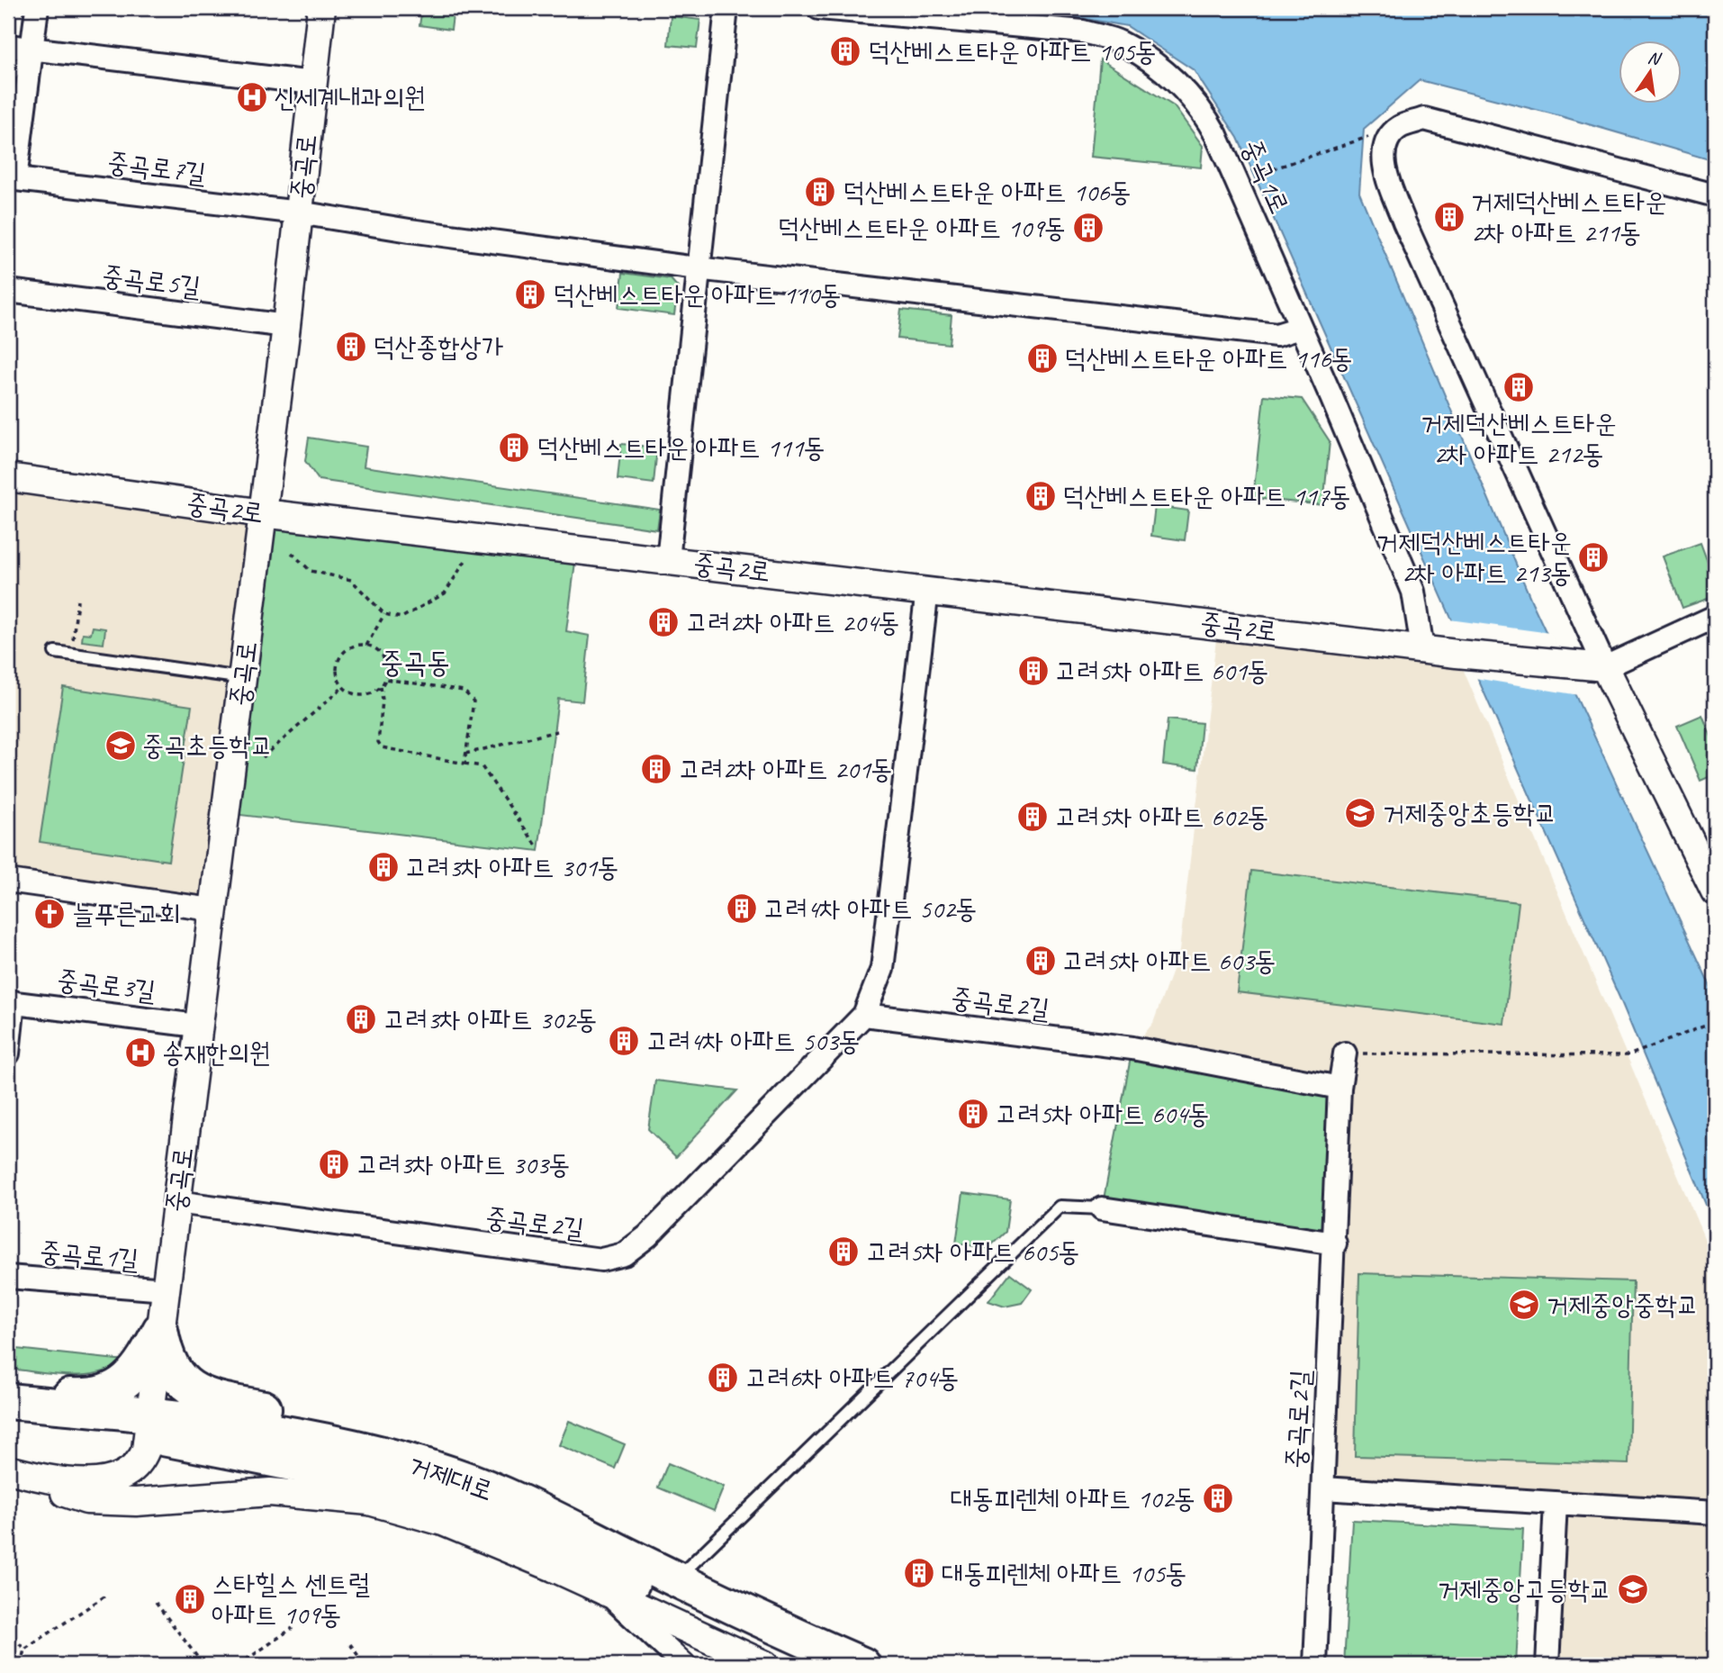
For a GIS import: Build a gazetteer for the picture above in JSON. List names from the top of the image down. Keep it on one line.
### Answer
{"streets":{"main road":["거제대로"],"street":["중곡로","중곡로7길","중곡1로","중곡로5길","중곡2로","중곡로3길","중곡로2길","중곡로1길"]},"crossings":[["중곡로","중곡로7길"],["중곡로","중곡로5길"],["중곡로","중곡2로"],["중곡로","중곡로3길"],["중곡로","중곡로2길"],["중곡로","중곡로1길"],["중곡로","거제대로"],["중곡로7길","중곡1로"],["중곡1로","중곡2로"]],"districts":["중곡동"],"places":{"building":["덕산베스트타운 아파트 105동","덕산베스트타운 아파트 106동","거제덕산베스트타운 2차 아파트 211동","덕산베스트타운 아파트 109동","덕산베스트타운 아파트 110동","덕산종합상가","덕산베스트타운 아파트 116동","거제덕산베스트타운 2차 아파트 212동","덕산베스트타운 아파트 111동","덕산베스트타운 아파트 117동","거제덕산베스트타운 2차 아파트 213동","고려2차 아파트 204동","고려5차 아파트 601동","고려2차 아파트 201동","고려5차 아파트 602동","고려3차 아파트 301동","고려4차 아파트 502동","고려5차 아파트 603동","고려3차 아파트 302동","고려4차 아파트 503동","고려5차 아파트 604동","고려3차 아파트 303동","고려5차 아파트 605동","고려6차 아파트 704동","대동피렌체 아파트 102동","대동피렌체 아파트 105동","스타힐스 센트럴 아파트 109동"],"hospital":["신세계내과의원","송재한의원"],"school or university":["중곡초등학교","거제중앙초등학교","거제중앙중학교","거제중앙고등학교"],"church":["늘푸른교회"]},"north":"top"}
